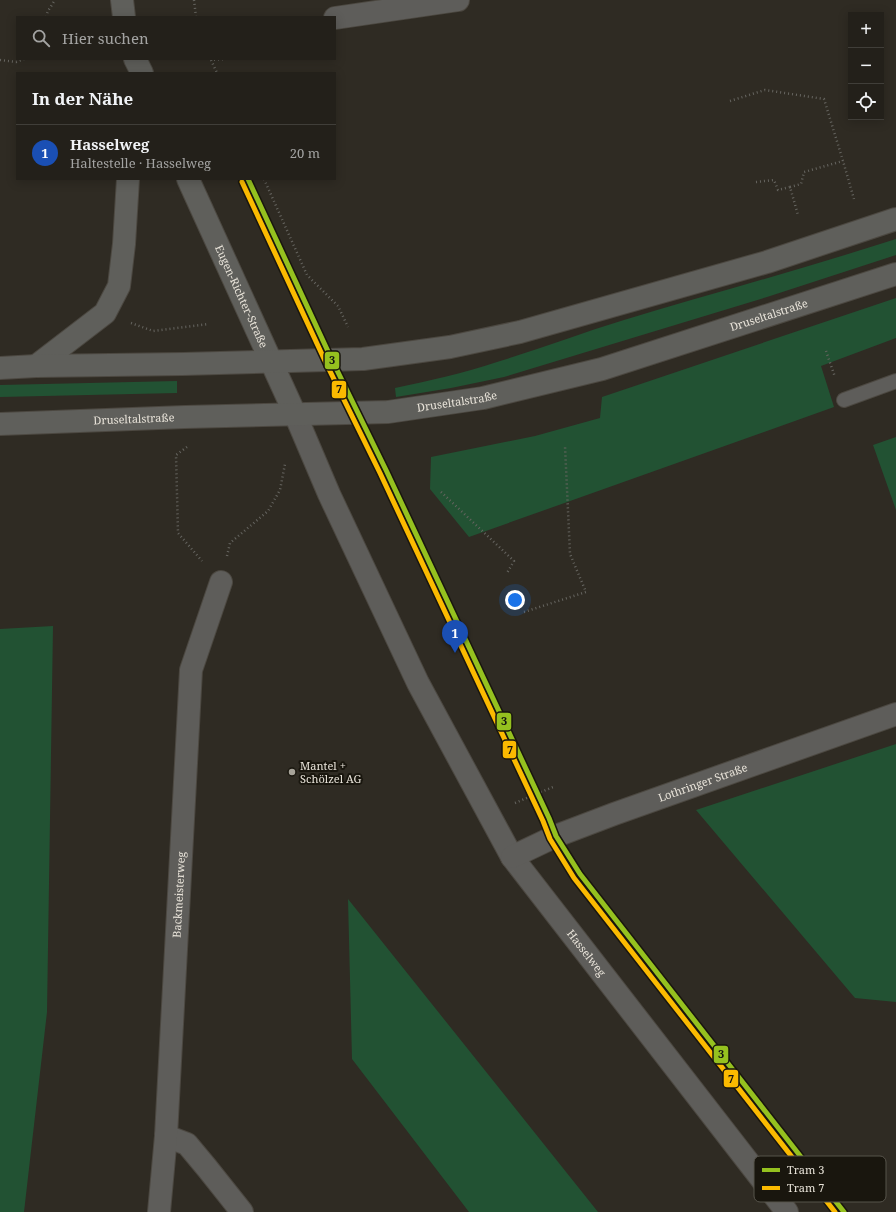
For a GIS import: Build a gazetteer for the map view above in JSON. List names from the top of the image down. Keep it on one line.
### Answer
{"streets":{"main road":["Eugen-Richter-Straße","Druseltalstraße"],"street":["Lothringer Straße","Backmeisterweg","Hasselweg"]},"crossings":[["Eugen-Richter-Straße","Druseltalstraße"],["Eugen-Richter-Straße","Hasselweg"],["Druseltalstraße","Hasselweg"],["Lothringer Straße","Hasselweg"]],"places":["Mantel + Schölzel AG"],"lines":["tram line 3","tram line 7"],"legend":["Tram 3","Tram 7"],"page":{"map_buttons":["+","−"],"search":"Hier suchen","heading":"In der Nähe","list":[{"mark":"1","name":"Hasselweg","note":"Haltestelle · Hasselweg","value":"20 m"}],"pins":"1"}}
